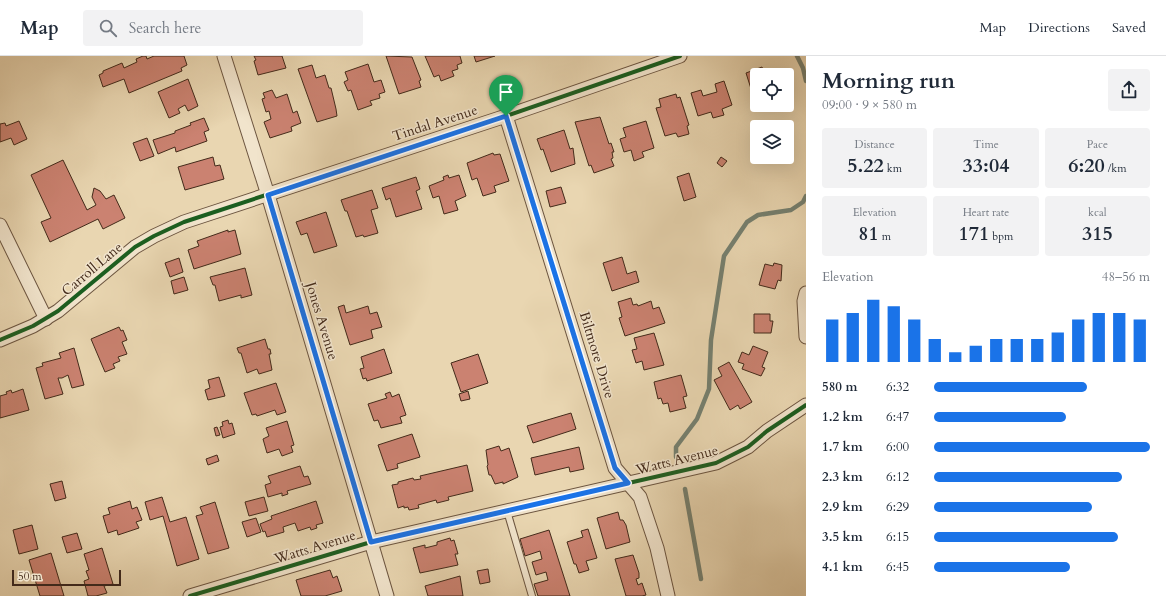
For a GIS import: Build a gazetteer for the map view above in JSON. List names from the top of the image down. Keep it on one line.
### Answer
{"streets":{"street":["Tindal Avenue","Carroll Lane","Jones Avenue","Biltmore Drive","Watts Avenue"]},"crossings":[["Tindal Avenue","Carroll Lane"],["Tindal Avenue","Jones Avenue"],["Tindal Avenue","Biltmore Drive"],["Carroll Lane","Jones Avenue"],["Jones Avenue","Watts Avenue"],["Biltmore Drive","Watts Avenue"]],"scale_bar":"50 m","page":{"header":"Map","search":"Search here","nav":["Map","Directions","Saved"],"heading":["Morning run","09:00 · 9 × 580 m"],"stats":[["Distance","5.22 km"],["Time","33:04"],["Pace","6:20 /km"],["Elevation","81 m"],["Heart rate","171 bpm"],["kcal","315"]],"chart":["Elevation","48–56 m"],"list":[{"name":"580 m","note":"6:32"},{"name":"1.2 km","note":"6:47"},{"name":"1.7 km","note":"6:00"},{"name":"2.3 km","note":"6:12"},{"name":"2.9 km","note":"6:29"},{"name":"3.5 km","note":"6:15"},{"name":"4.1 km","note":"6:45"}],"scale":"50 m"}}
